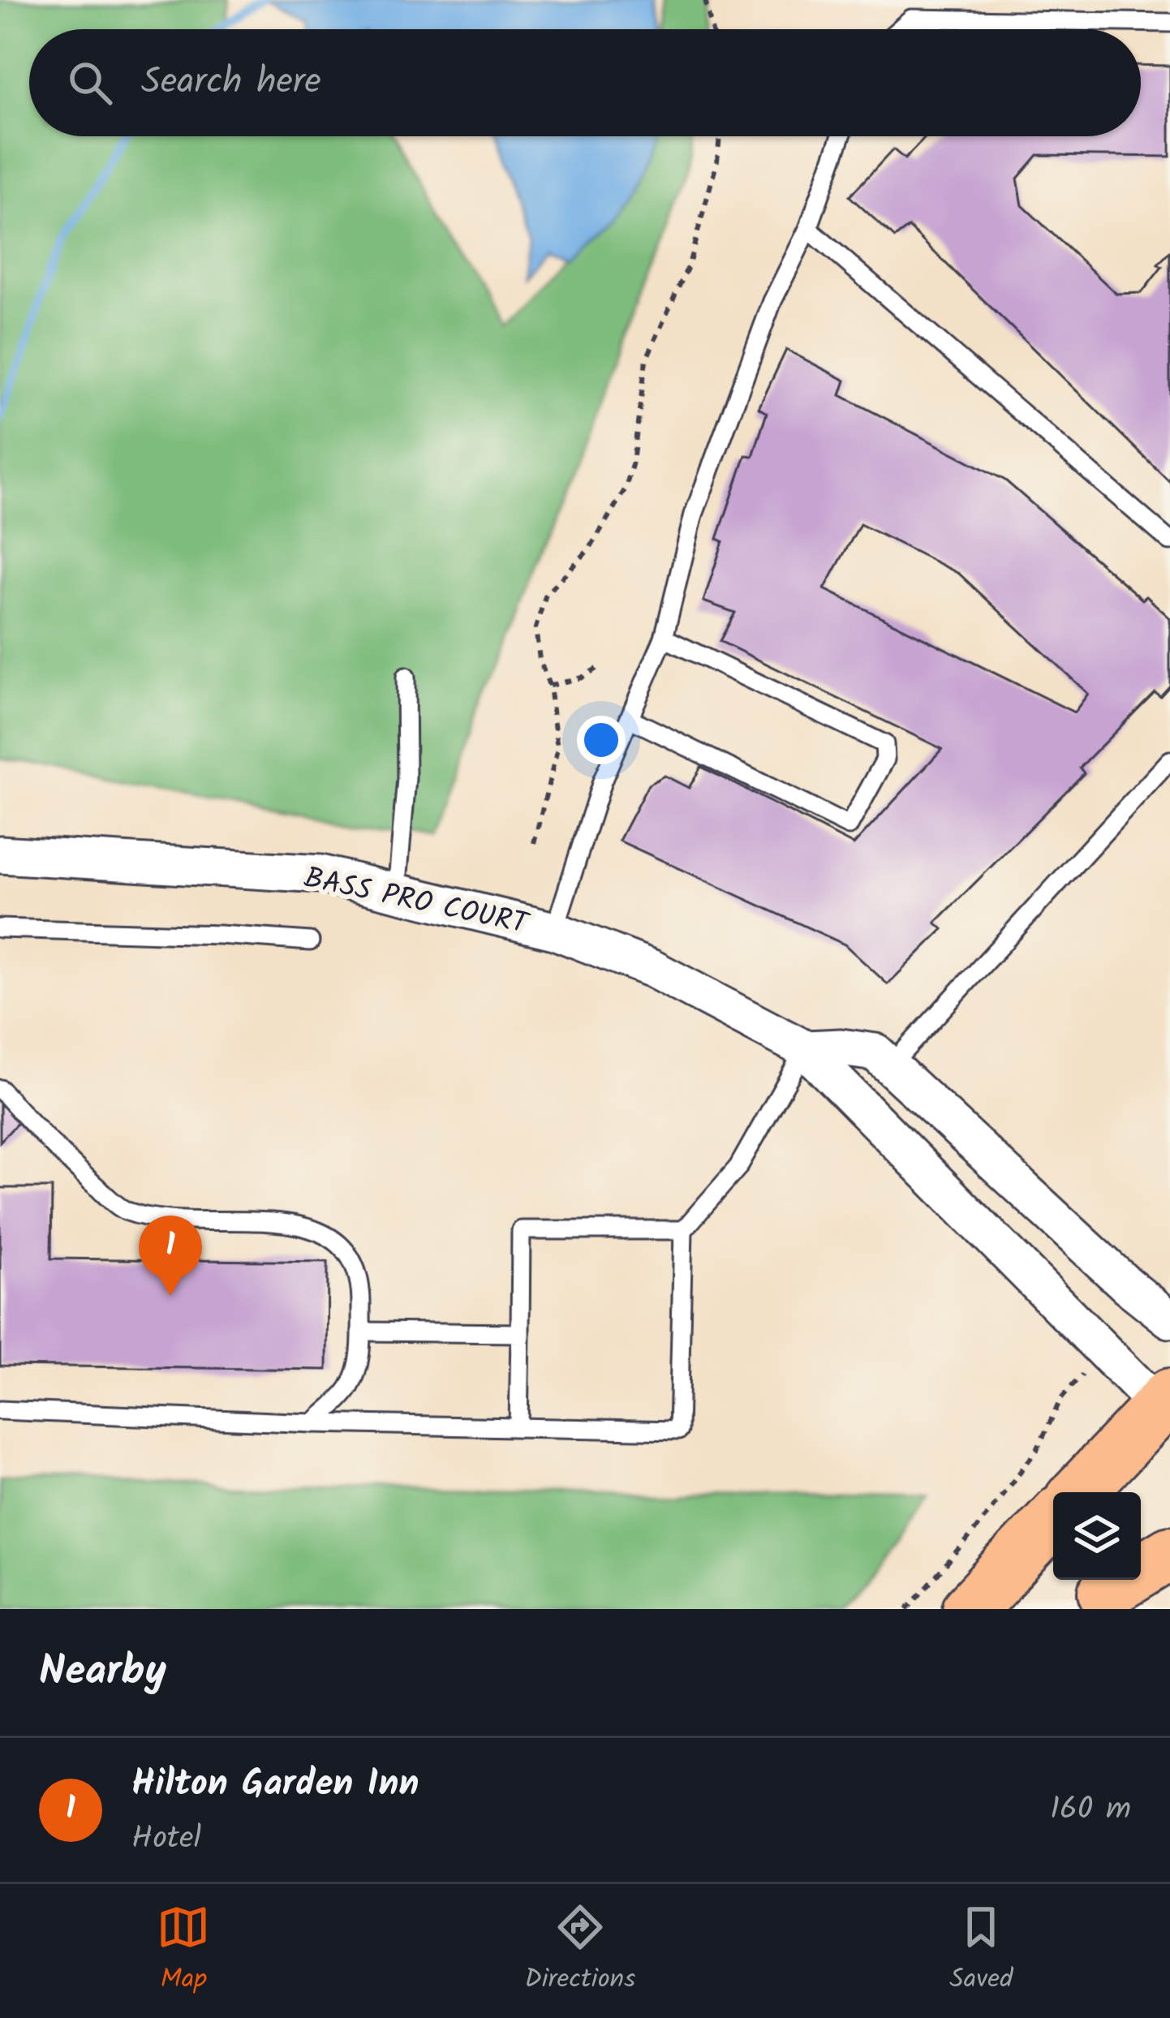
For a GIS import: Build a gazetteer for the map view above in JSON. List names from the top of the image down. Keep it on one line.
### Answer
{"streets":{"street":["BASS PRO COURT"]},"page":{"search":"Search here","pins":"1","heading":"Nearby","list":[{"mark":"1","name":"Hilton Garden Inn","note":"Hotel","value":"160 m"}],"nav":["Map","Directions","Saved"]}}
